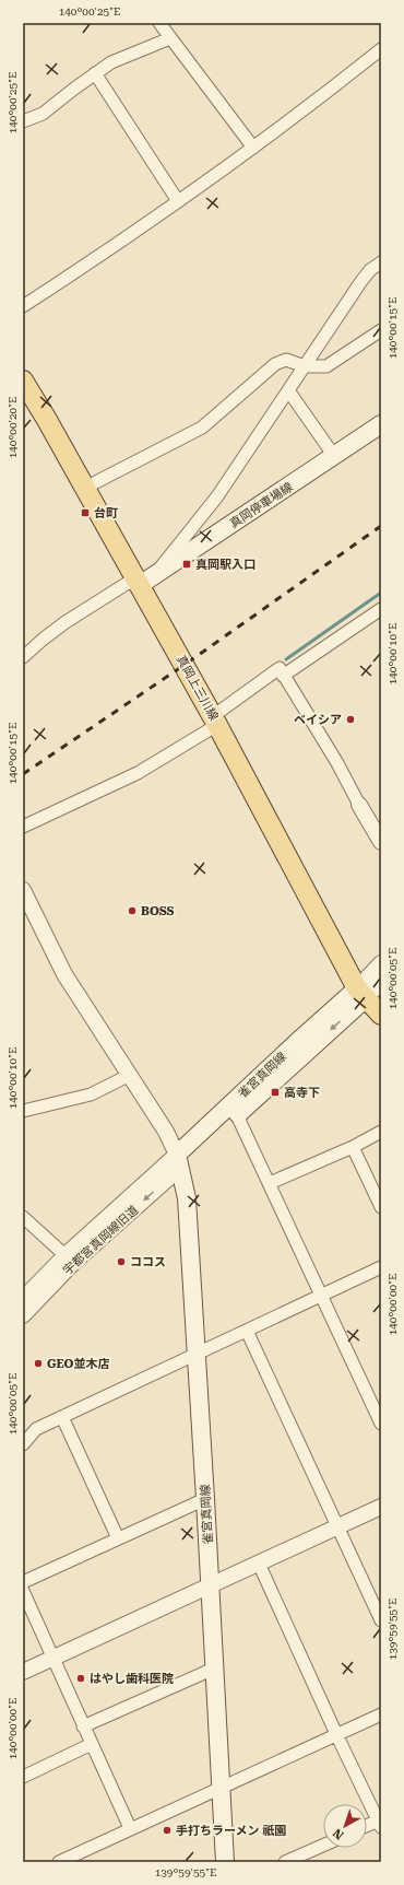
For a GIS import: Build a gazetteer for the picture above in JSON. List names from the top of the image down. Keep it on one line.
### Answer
{"streets":{"main road":["真岡停車場線","真岡上三川線","雀宮真岡線"],"street":["宇都宮真岡線旧道"]},"crossings":[["真岡停車場線","真岡上三川線"],["真岡上三川線","雀宮真岡線"],["雀宮真岡線","宇都宮真岡線旧道"]],"places":{"transit":["台町","真岡駅入口","高寺下"],"other":["ベイシア","BOSS","ココス","GEO並木店","はやし歯科医院","手打ちラーメン 祇園"]},"north":"bottom left","coordinates":["140°00'25\"E","140°00'15\"E","140°00'20\"E","140°00'10\"E","140°00'05\"E","140°00'00\"E","139°59'55\"E"]}
